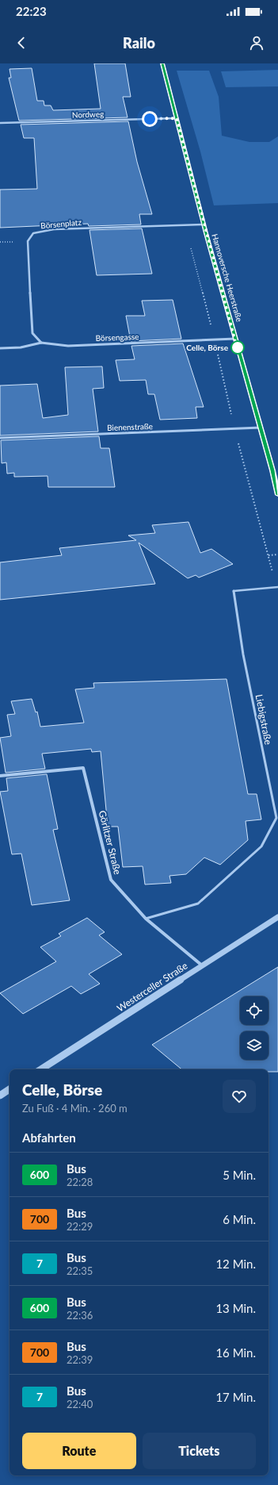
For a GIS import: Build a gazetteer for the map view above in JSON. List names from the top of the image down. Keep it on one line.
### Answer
{"streets":{"main road":["Hannoversche Heerstraße"],"street":["Nordweg","Börsenplatz","Börsengasse","Bienenstraße","Görlitzer Straße","Westerceller Straße"],"lane":["Liebigstraße"]},"crossings":[["Nordweg","Hannoversche Heerstraße"],["Börsenplatz","Hannoversche Heerstraße"],["Börsenplatz","Börsengasse"],["Hannoversche Heerstraße","Börsengasse"],["Hannoversche Heerstraße","Bienenstraße"],["Liebigstraße","Görlitzer Straße"],["Görlitzer Straße","Westerceller Straße"]],"places":["Celle, Börse"],"lines":["bus line 600"],"page":{"status":"22:23","header":"Railo","heading":[["Celle, Börse","Zu Fuß · 4 Min. · 260 m"],"Abfahrten"],"list":[{"mark":"600","name":"Bus","note":"22:28","value":"5 Min."},{"mark":"700","name":"Bus","note":"22:29","value":"6 Min."},{"mark":"7","name":"Bus","note":"22:35","value":"12 Min."},{"mark":"600","name":"Bus","note":"22:36","value":"13 Min."},{"mark":"700","name":"Bus","note":"22:39","value":"16 Min."},{"mark":"7","name":"Bus","note":"22:40","value":"17 Min."}],"buttons":["Route","Tickets"]}}
